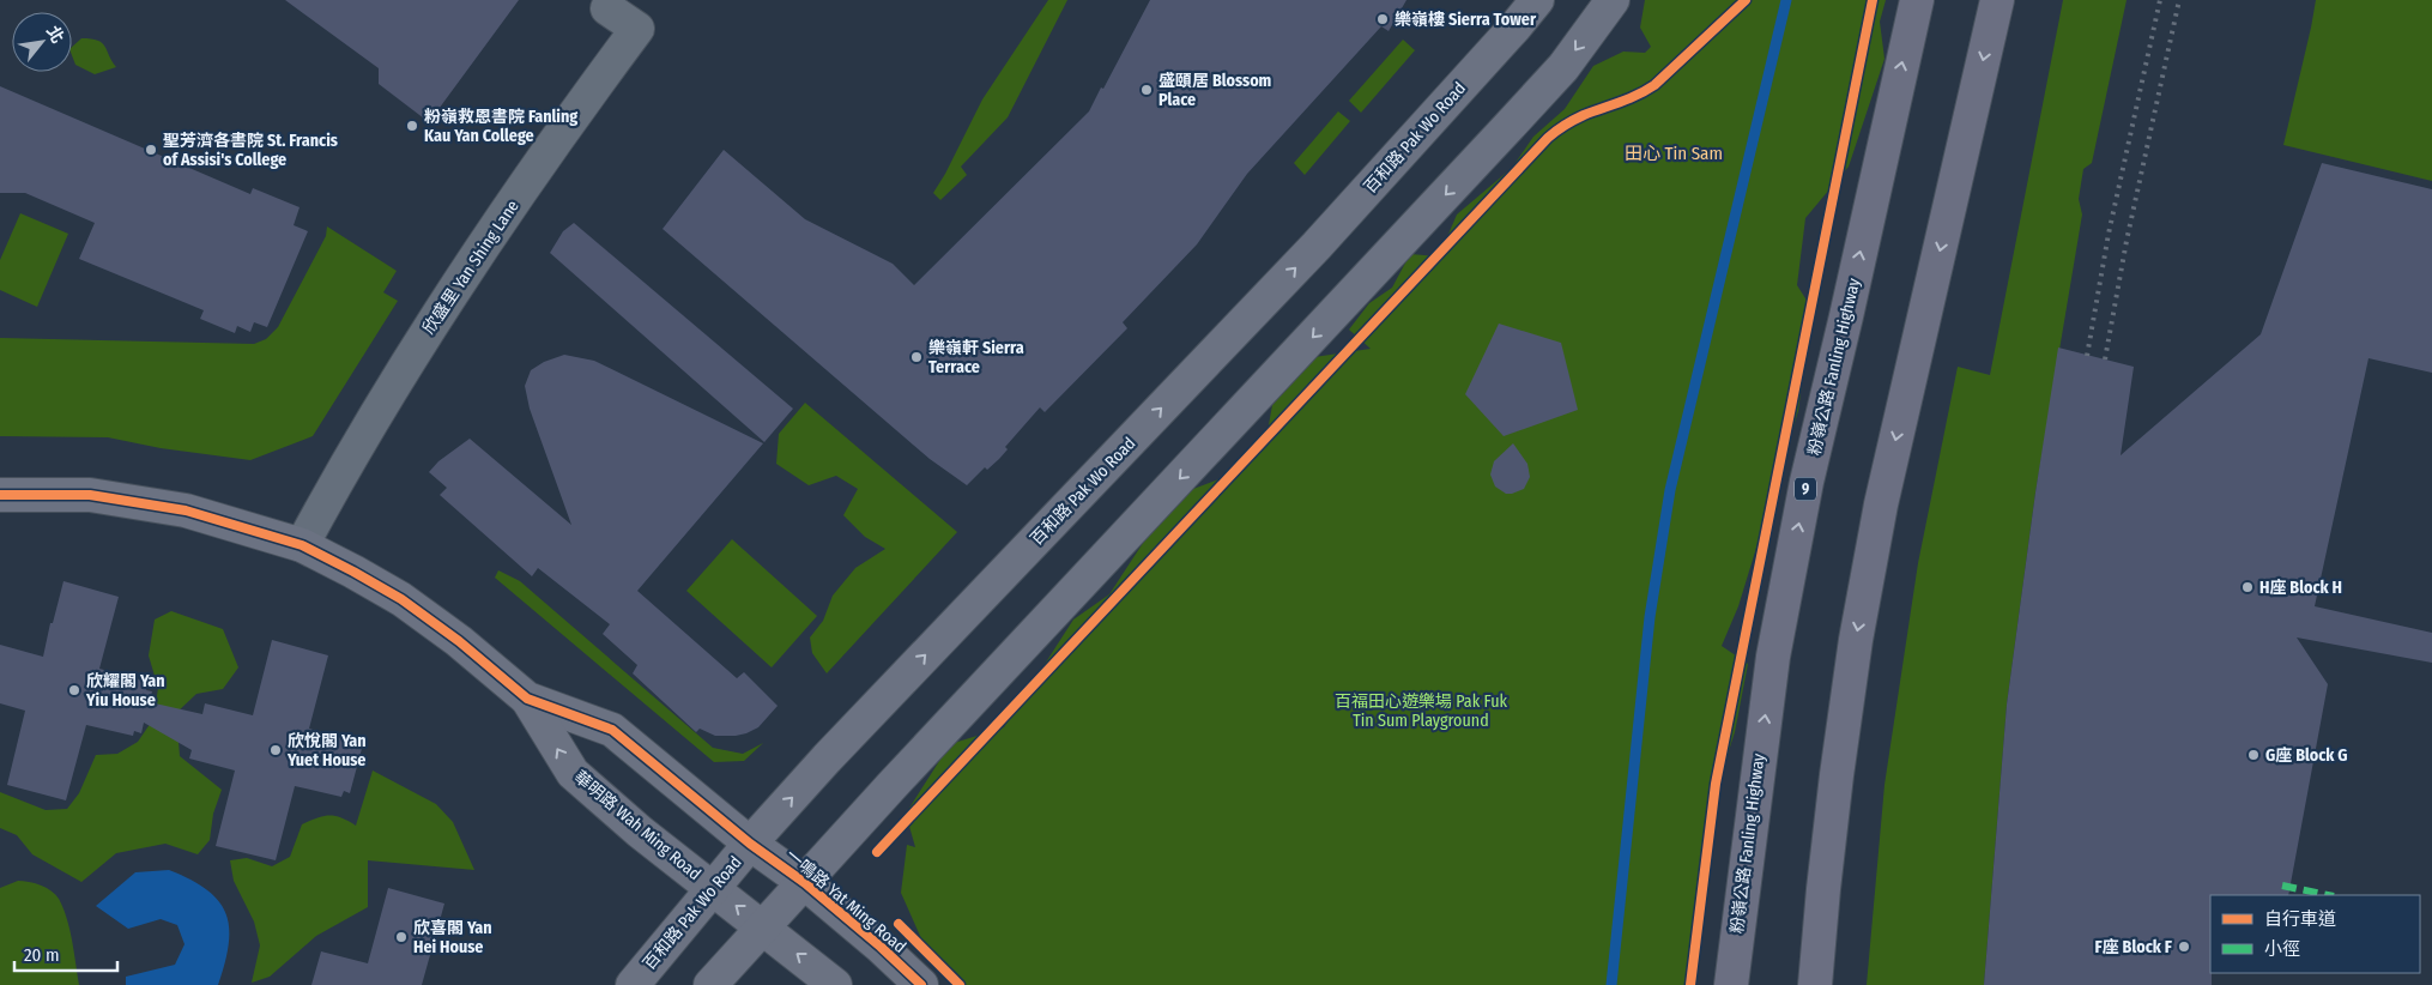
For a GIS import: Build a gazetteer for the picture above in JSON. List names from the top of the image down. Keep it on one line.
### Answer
{"streets":{"highway":["粉嶺公路 Fanling Highway","9"],"main road":["百和路 Pak Wo Road","華明路 Wah Ming Road","一鳴路 Yat Ming Road"],"street":["欣盛里 Yan Shing Lane"]},"crossings":[["百和路 Pak Wo Road","華明路 Wah Ming Road"],["百和路 Pak Wo Road","一鳴路 Yat Ming Road"],["欣盛里 Yan Shing Lane","華明路 Wah Ming Road"],["華明路 Wah Ming Road","一鳴路 Yat Ming Road"]],"districts":["田心 Tin Sam"],"parks":["百福田心遊樂場 Pak Fuk Tin Sum Playground"],"places":["樂嶺樓 Sierra Tower","盛頤居 Blossom Place","粉嶺救恩書院 Fanling Kau Yan College","聖芳濟各書院 St. Francis of Assisi's College","樂嶺軒 Sierra Terrace","H座 Block H","欣耀閣 Yan Yiu House","欣悅閣 Yan Yuet House","G座 Block G","欣喜閣 Yan Hei House","F座 Block F"],"legend":["自行車道","小徑"],"scale_bar":"20 m","north":"top right"}
